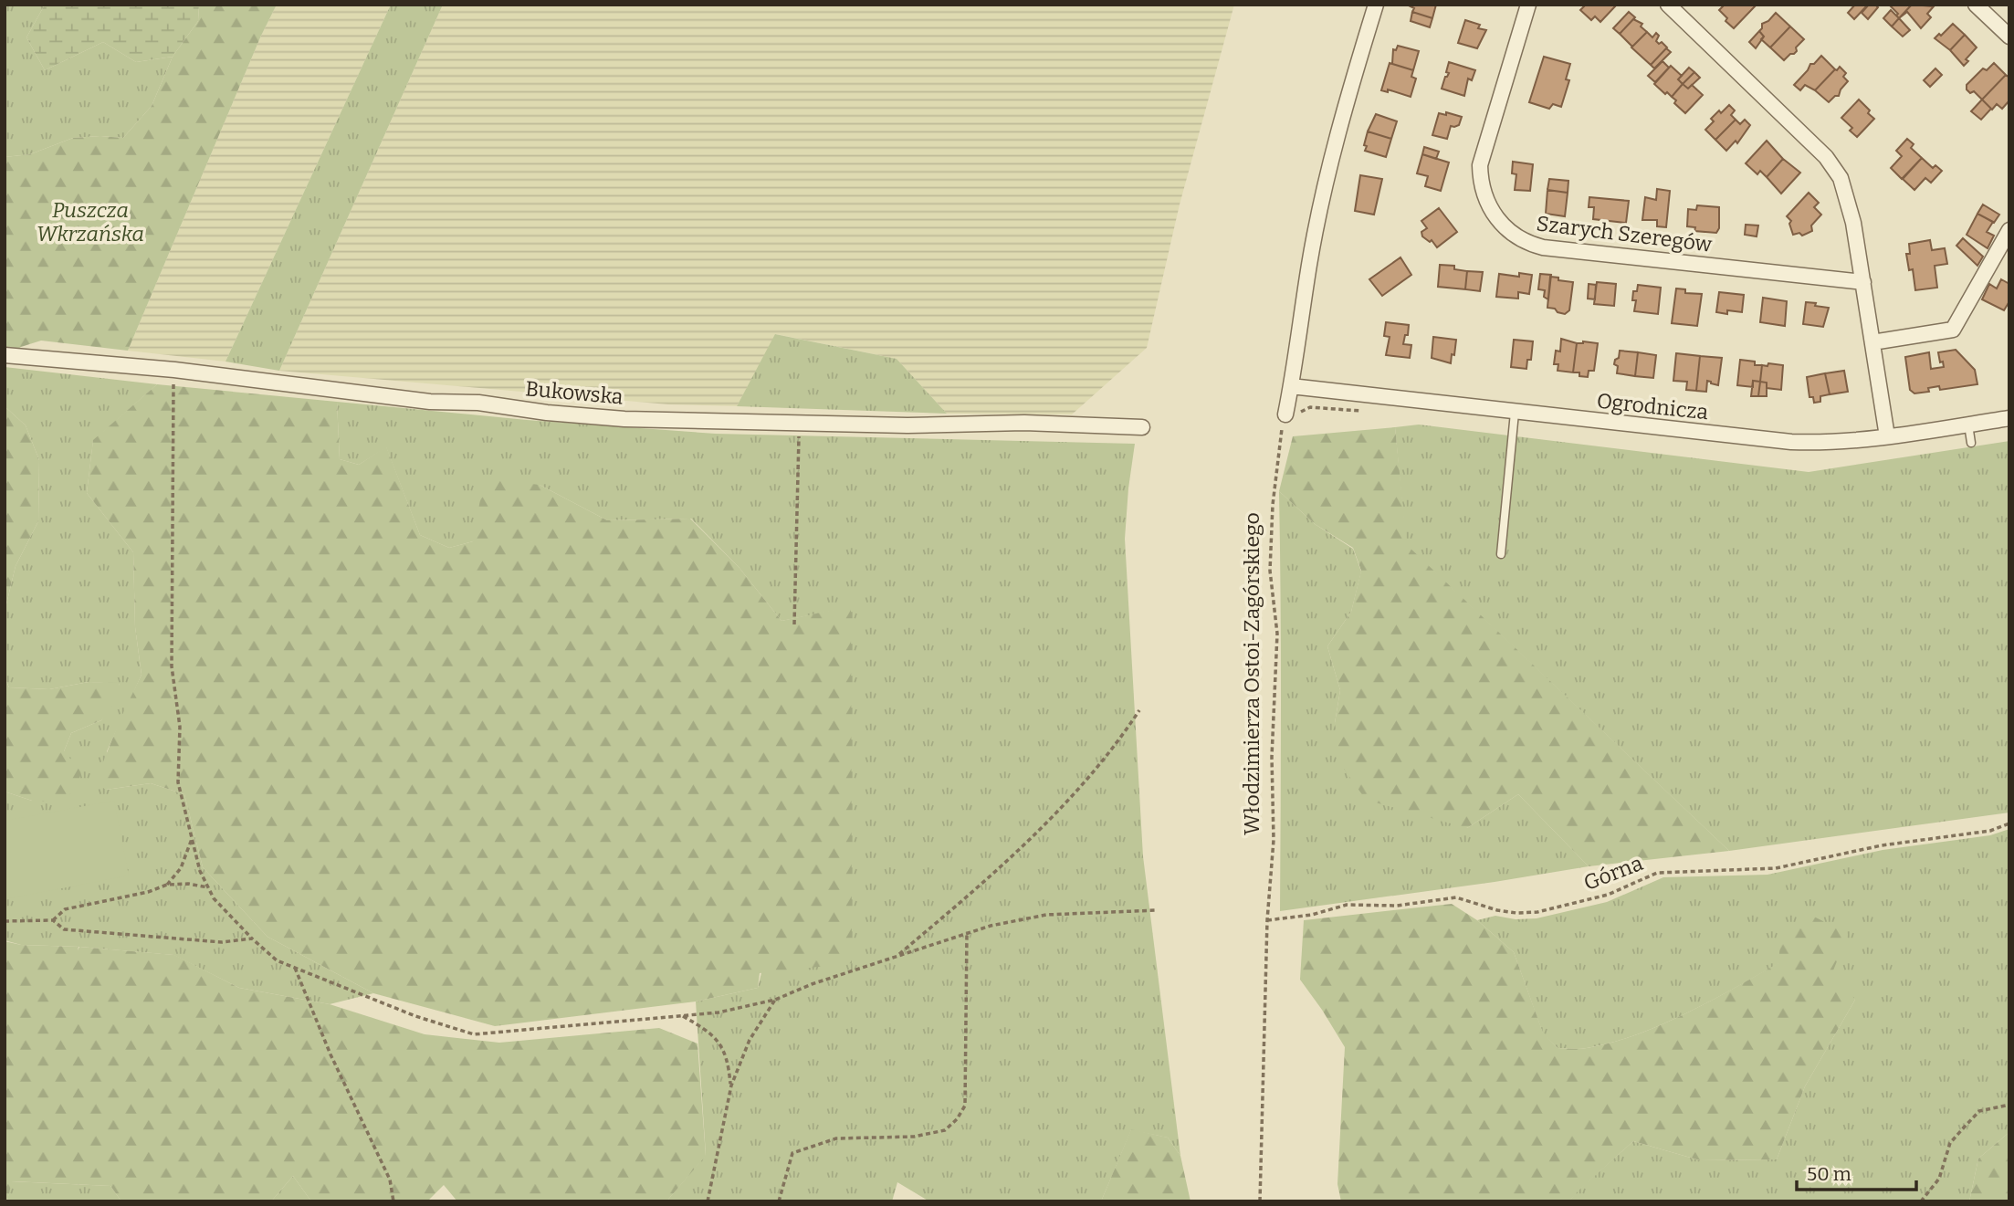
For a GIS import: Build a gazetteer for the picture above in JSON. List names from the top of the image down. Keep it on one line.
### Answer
{"streets":{"street":["Szarych Szeregów","Bukowska","Ogrodnicza"],"path":["Włodzimierza Ostoi-Zagórskiego","Górna"]},"crossings":[["Włodzimierza Ostoi-Zagórskiego","Górna"]],"parks":["Puszcza Wkrzańska"],"scale_bar":"50 m"}
